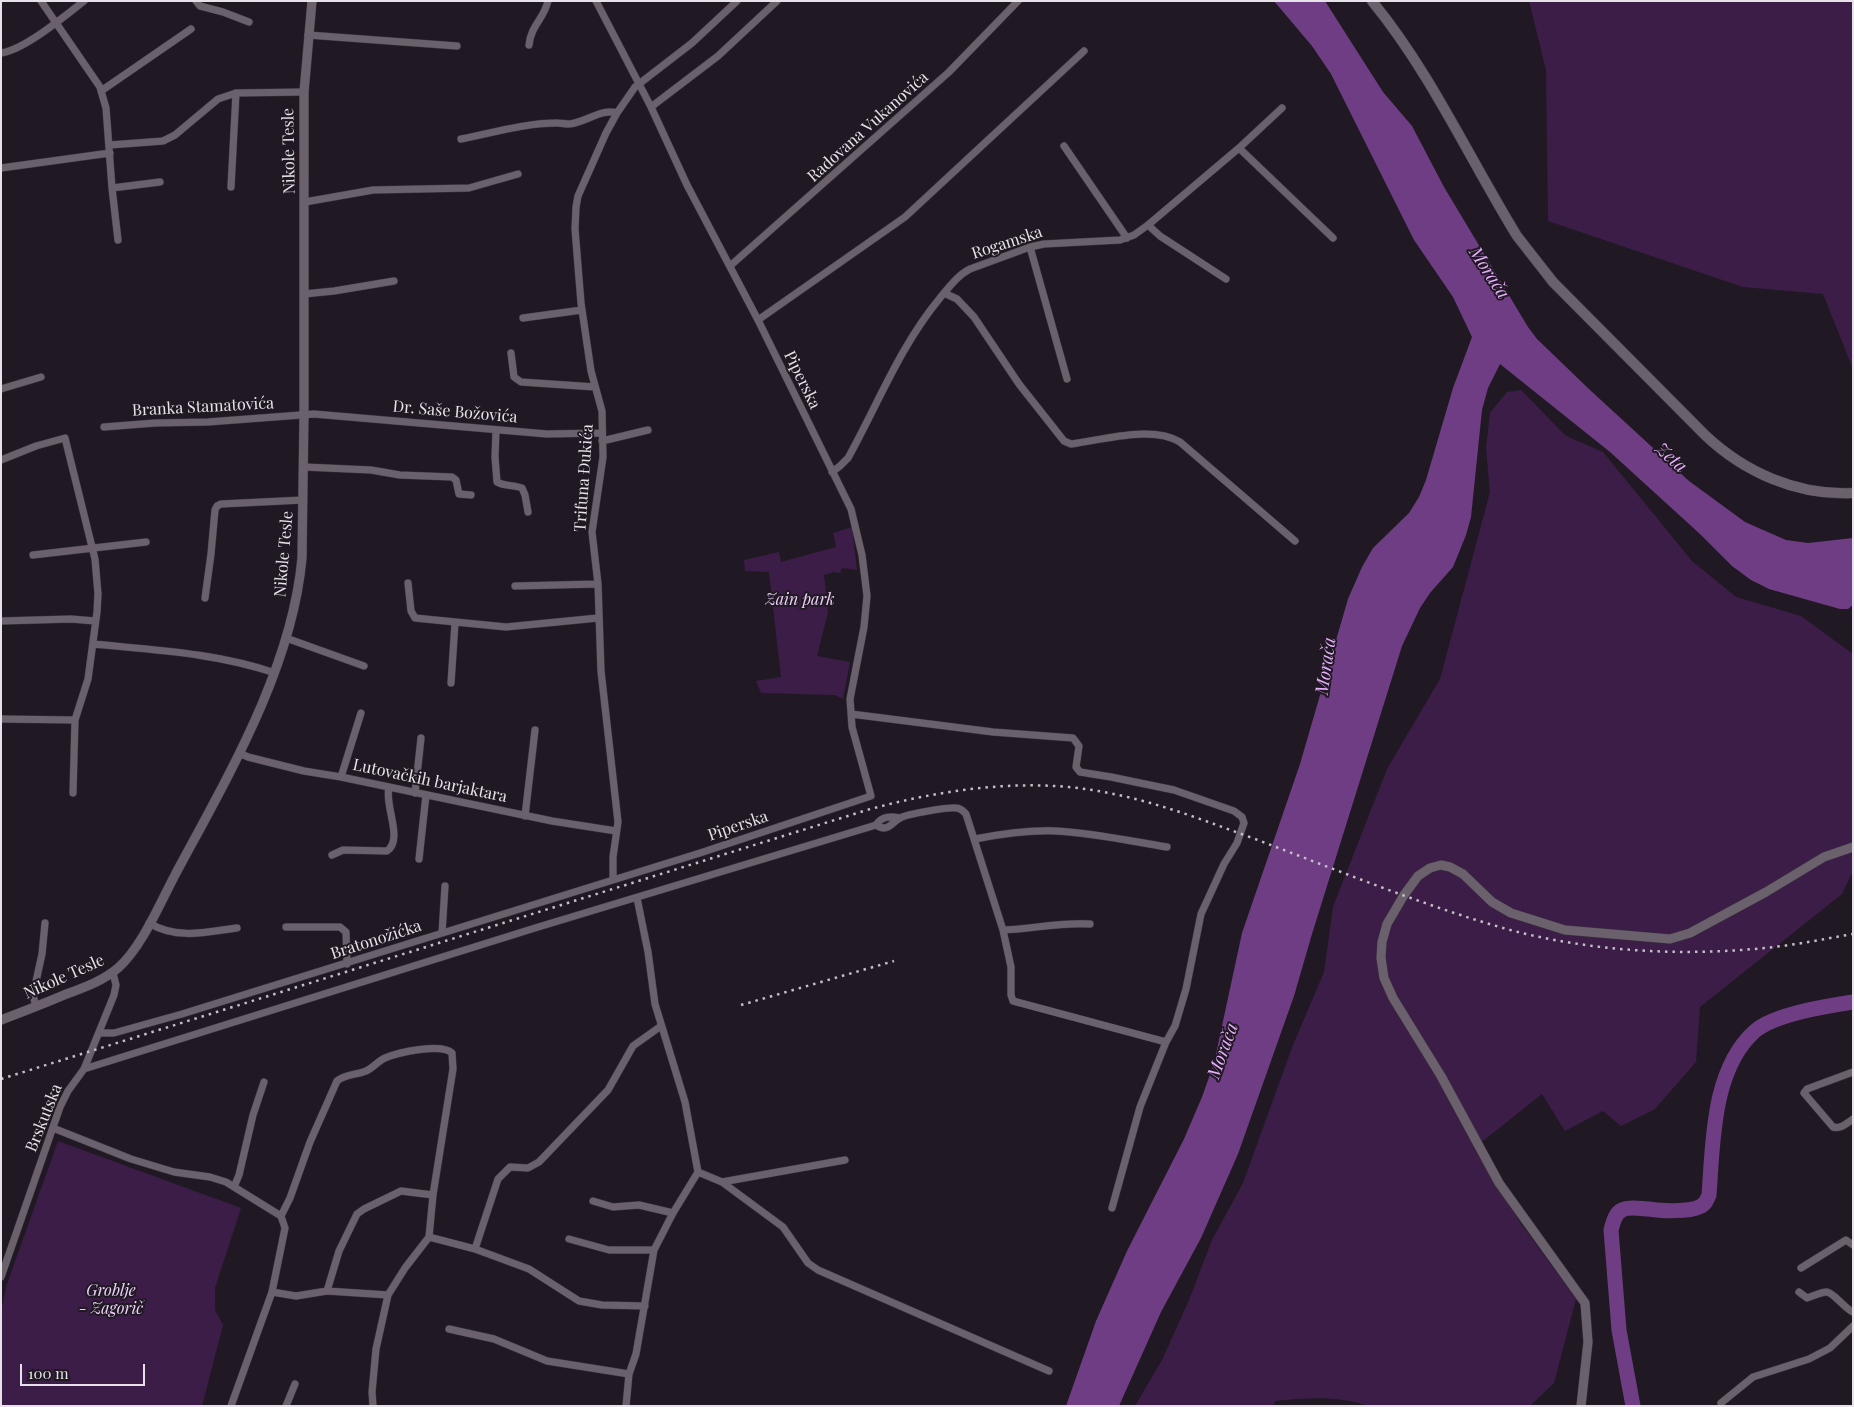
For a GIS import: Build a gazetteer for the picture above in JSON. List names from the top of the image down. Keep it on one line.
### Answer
{"streets":{"street":["Radovana Vukanovića","Nikole Tesle","Rogamska","Piperska","Branka Stamatovića","Dr. Saše Božovića","Trifuna Đukića","Lutovačkih barjaktara","Bratonožićka","Brskutska"]},"crossings":[["Radovana Vukanovića","Piperska"],["Nikole Tesle","Branka Stamatovića"],["Nikole Tesle","Dr. Saše Božovića"],["Nikole Tesle","Lutovačkih barjaktara"],["Nikole Tesle","Brskutska"],["Rogamska","Piperska"],["Piperska","Trifuna Đukića"],["Piperska","Bratonožićka"],["Branka Stamatovića","Dr. Saše Božovića"],["Dr. Saše Božovića","Trifuna Đukića"],["Trifuna Đukića","Lutovačkih barjaktara"],["Bratonožićka","Brskutska"]],"water":["Morača","Zeta"],"parks":["Zain park","Groblje - Zagorič"],"scale_bar":"100 m"}
